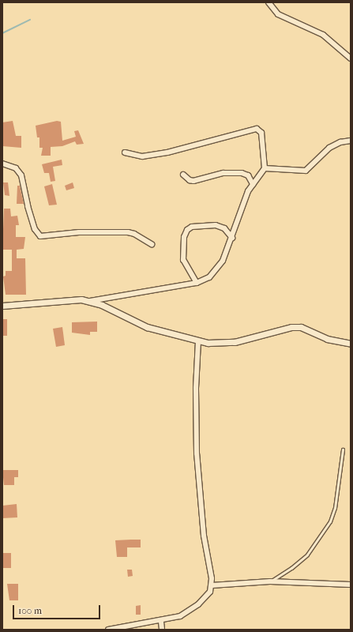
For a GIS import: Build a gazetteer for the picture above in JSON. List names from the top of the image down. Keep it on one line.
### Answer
{"scale_bar":"100 m"}
